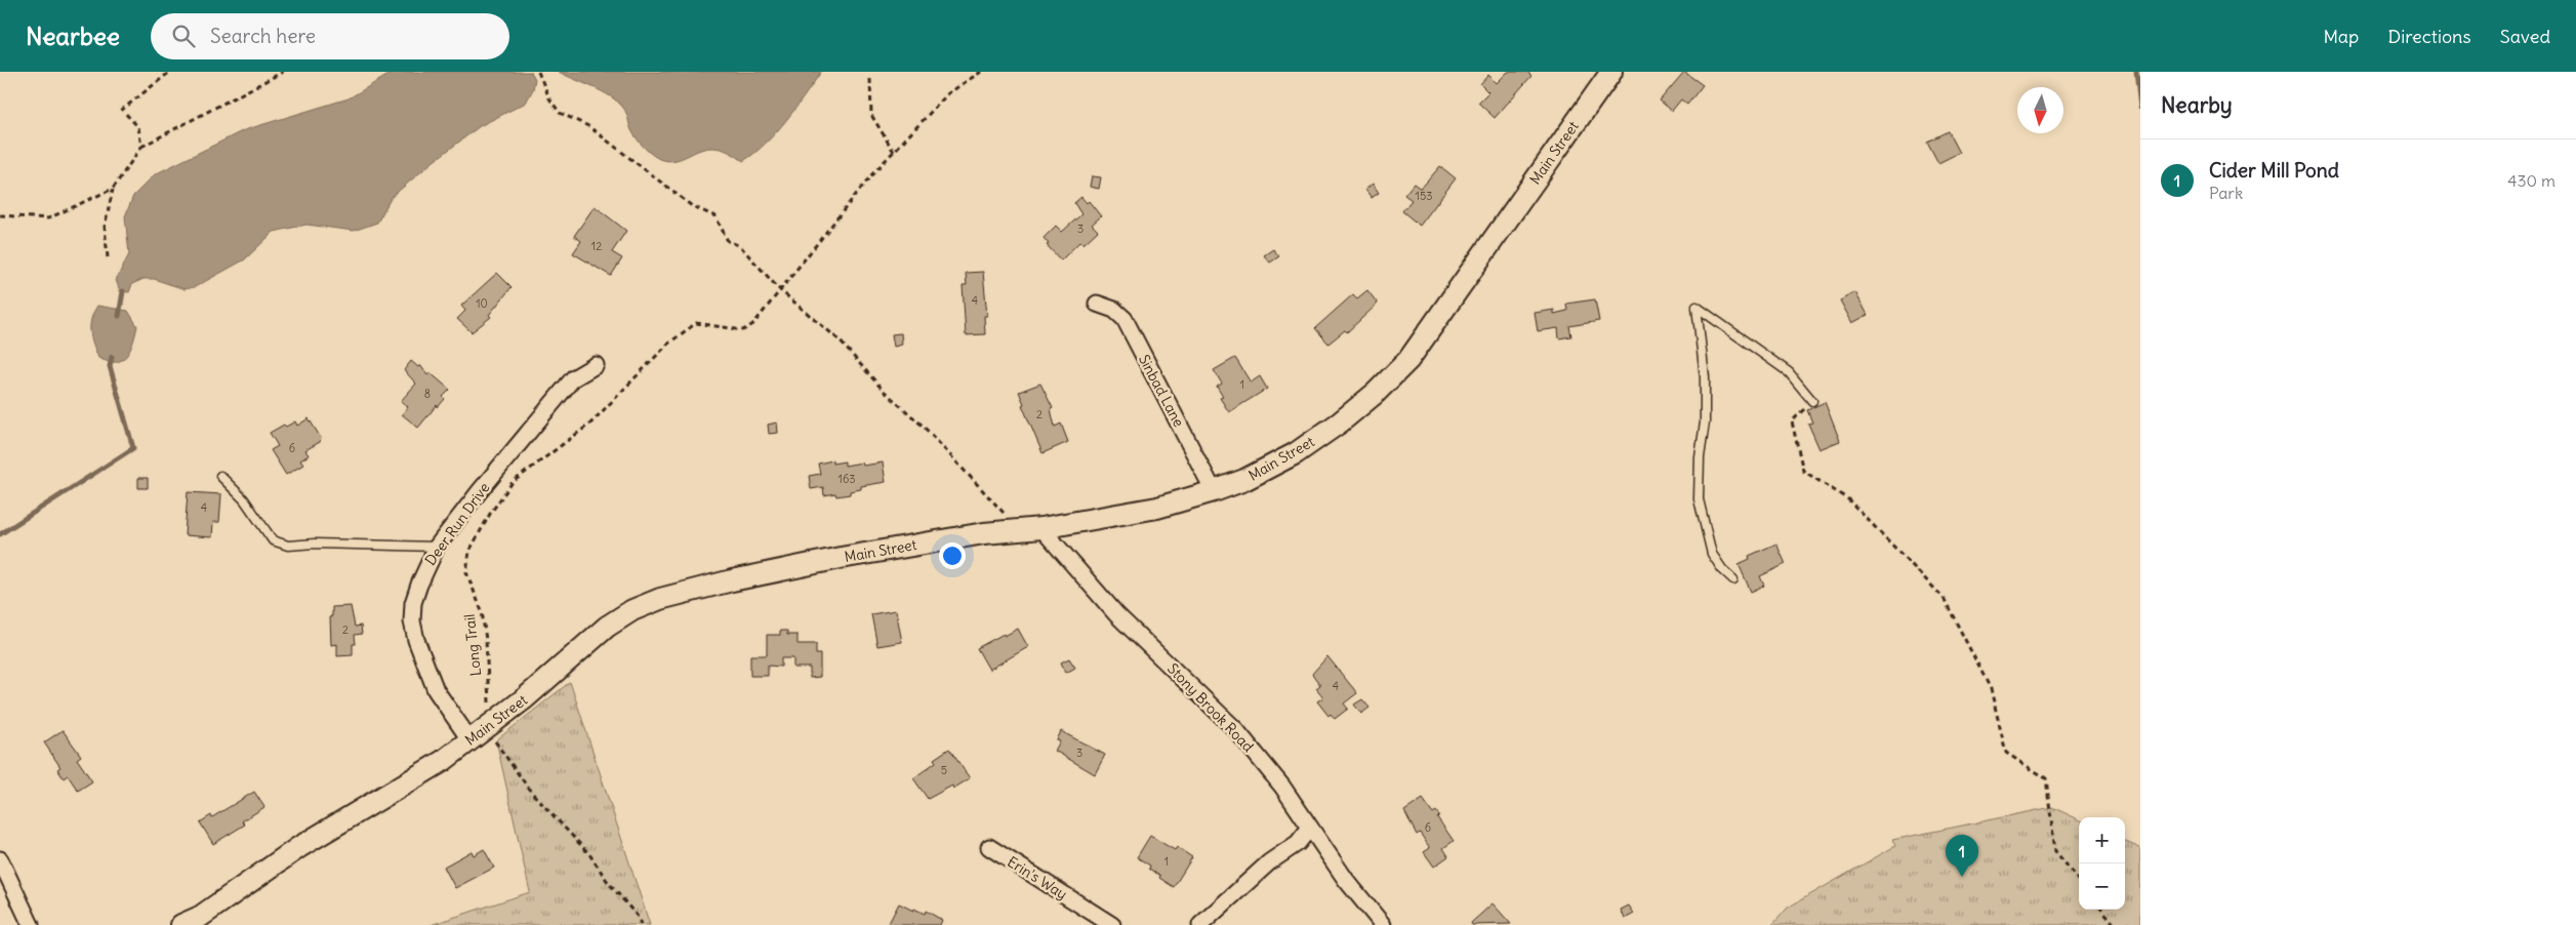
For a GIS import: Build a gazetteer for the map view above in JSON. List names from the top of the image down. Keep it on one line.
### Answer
{"streets":{"main road":["Main Street"],"street":["Sinbad Lane","Deer Run Drive","Stony Brook Road","Erin's Way"],"path":["Long Trail"]},"crossings":[["Main Street","Sinbad Lane"],["Main Street","Deer Run Drive"],["Main Street","Long Trail"],["Main Street","Stony Brook Road"]],"house_numbers":["153","3","12","4","10","1","8","2","6","163","4","2","4","3","5","6","1"],"north":"bottom","page":{"header":"Nearbee","search":"Search here","nav":["Map","Directions","Saved"],"heading":"Nearby","list":[{"mark":"1","name":"Cider Mill Pond","note":"Park","value":"430 m"}],"map_buttons":["+","−"],"pins":"1"}}
